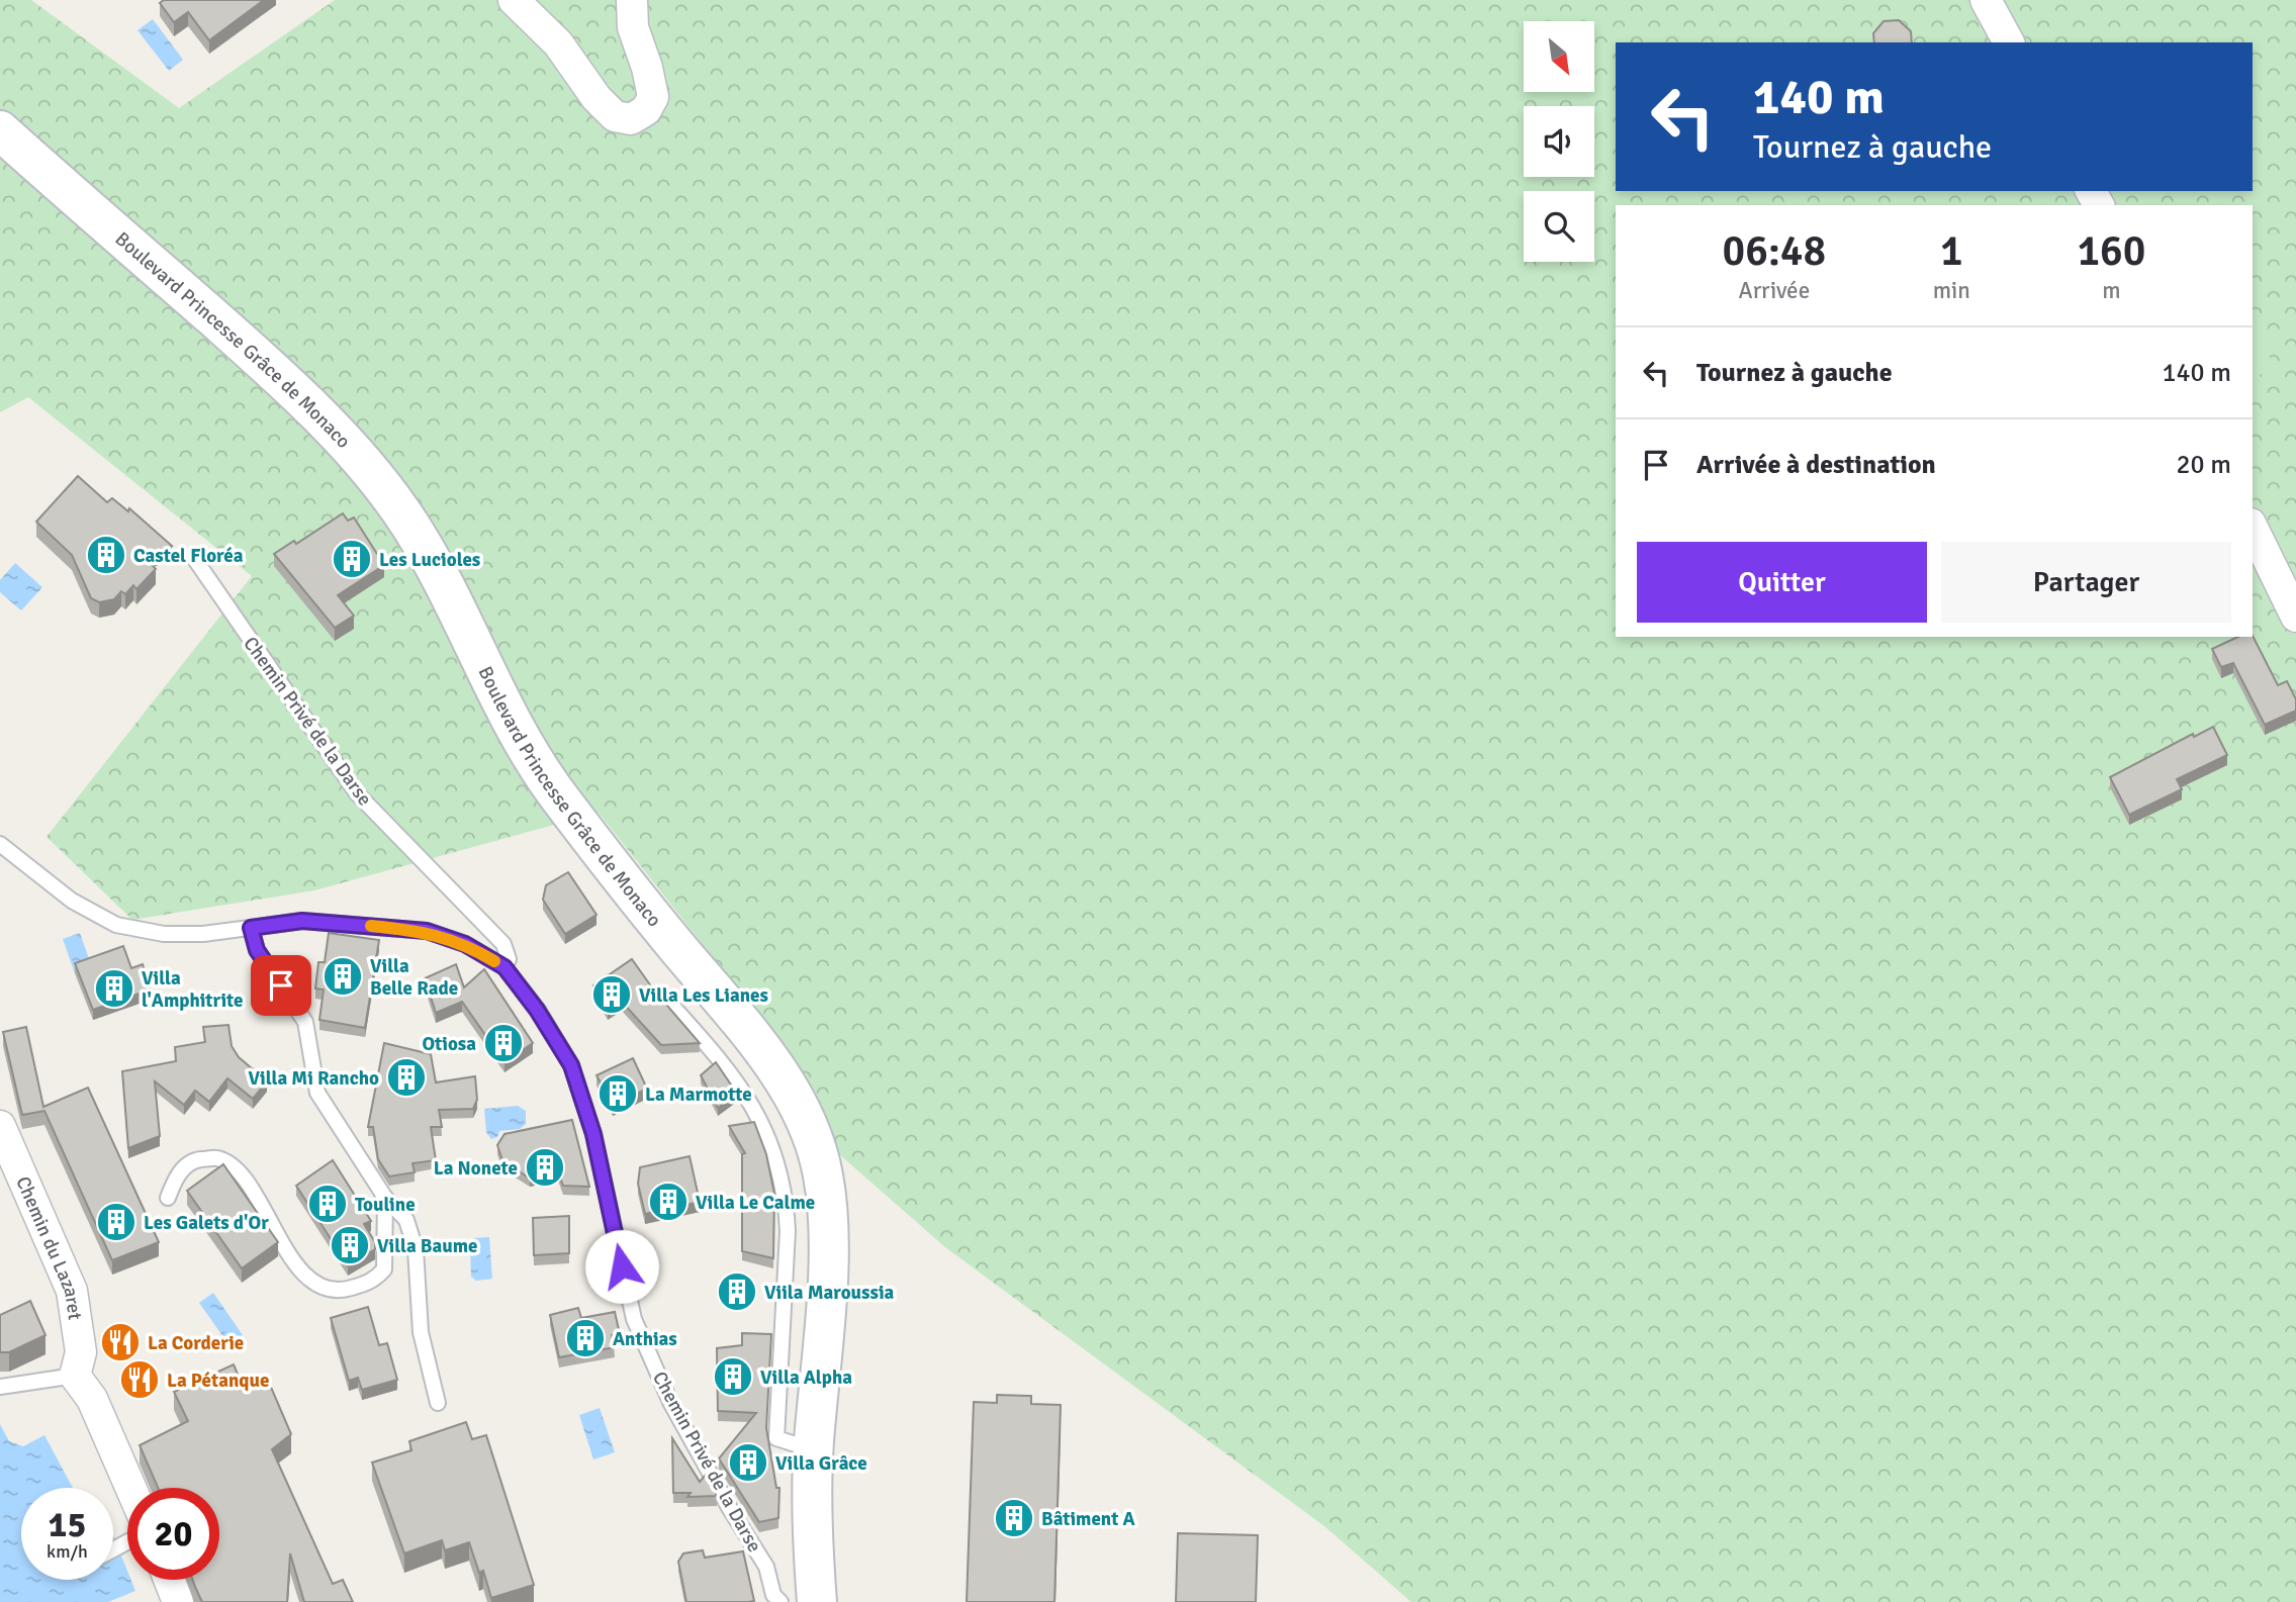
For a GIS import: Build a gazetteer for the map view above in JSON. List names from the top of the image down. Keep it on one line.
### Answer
{"streets":{"main road":["Boulevard Princesse Grâce de Monaco"],"street":["Chemin du Lazaret"],"lane":["Chemin Privé de la Darse"]},"places":{"building":["Castel Floréa","Les Lucioles","Villa Belle Rade","Villa l'Amphitrite","Villa Les Lianes","Otiosa","Villa Mi Rancho","La Marmotte","La Nonete","Villa Le Calme","Touline","Les Galets d'Or","Villa Baume","Viila Maroussia","Anthias","Villa Alpha","Villa Grâce","Bâtiment A"],"restaurant":["La Corderie","La Pétanque"]},"north":"bottom right","page":{"turn":["140 m","Tournez à gauche"],"eta":["06:48","Arrivée","1","min","160","m"],"list":[{"name":"Tournez à gauche","value":"140 m"},{"name":"Arrivée à destination","value":"20 m"}],"buttons":["Quitter","Partager"],"speed":"15 km/h","limit":"20"}}
